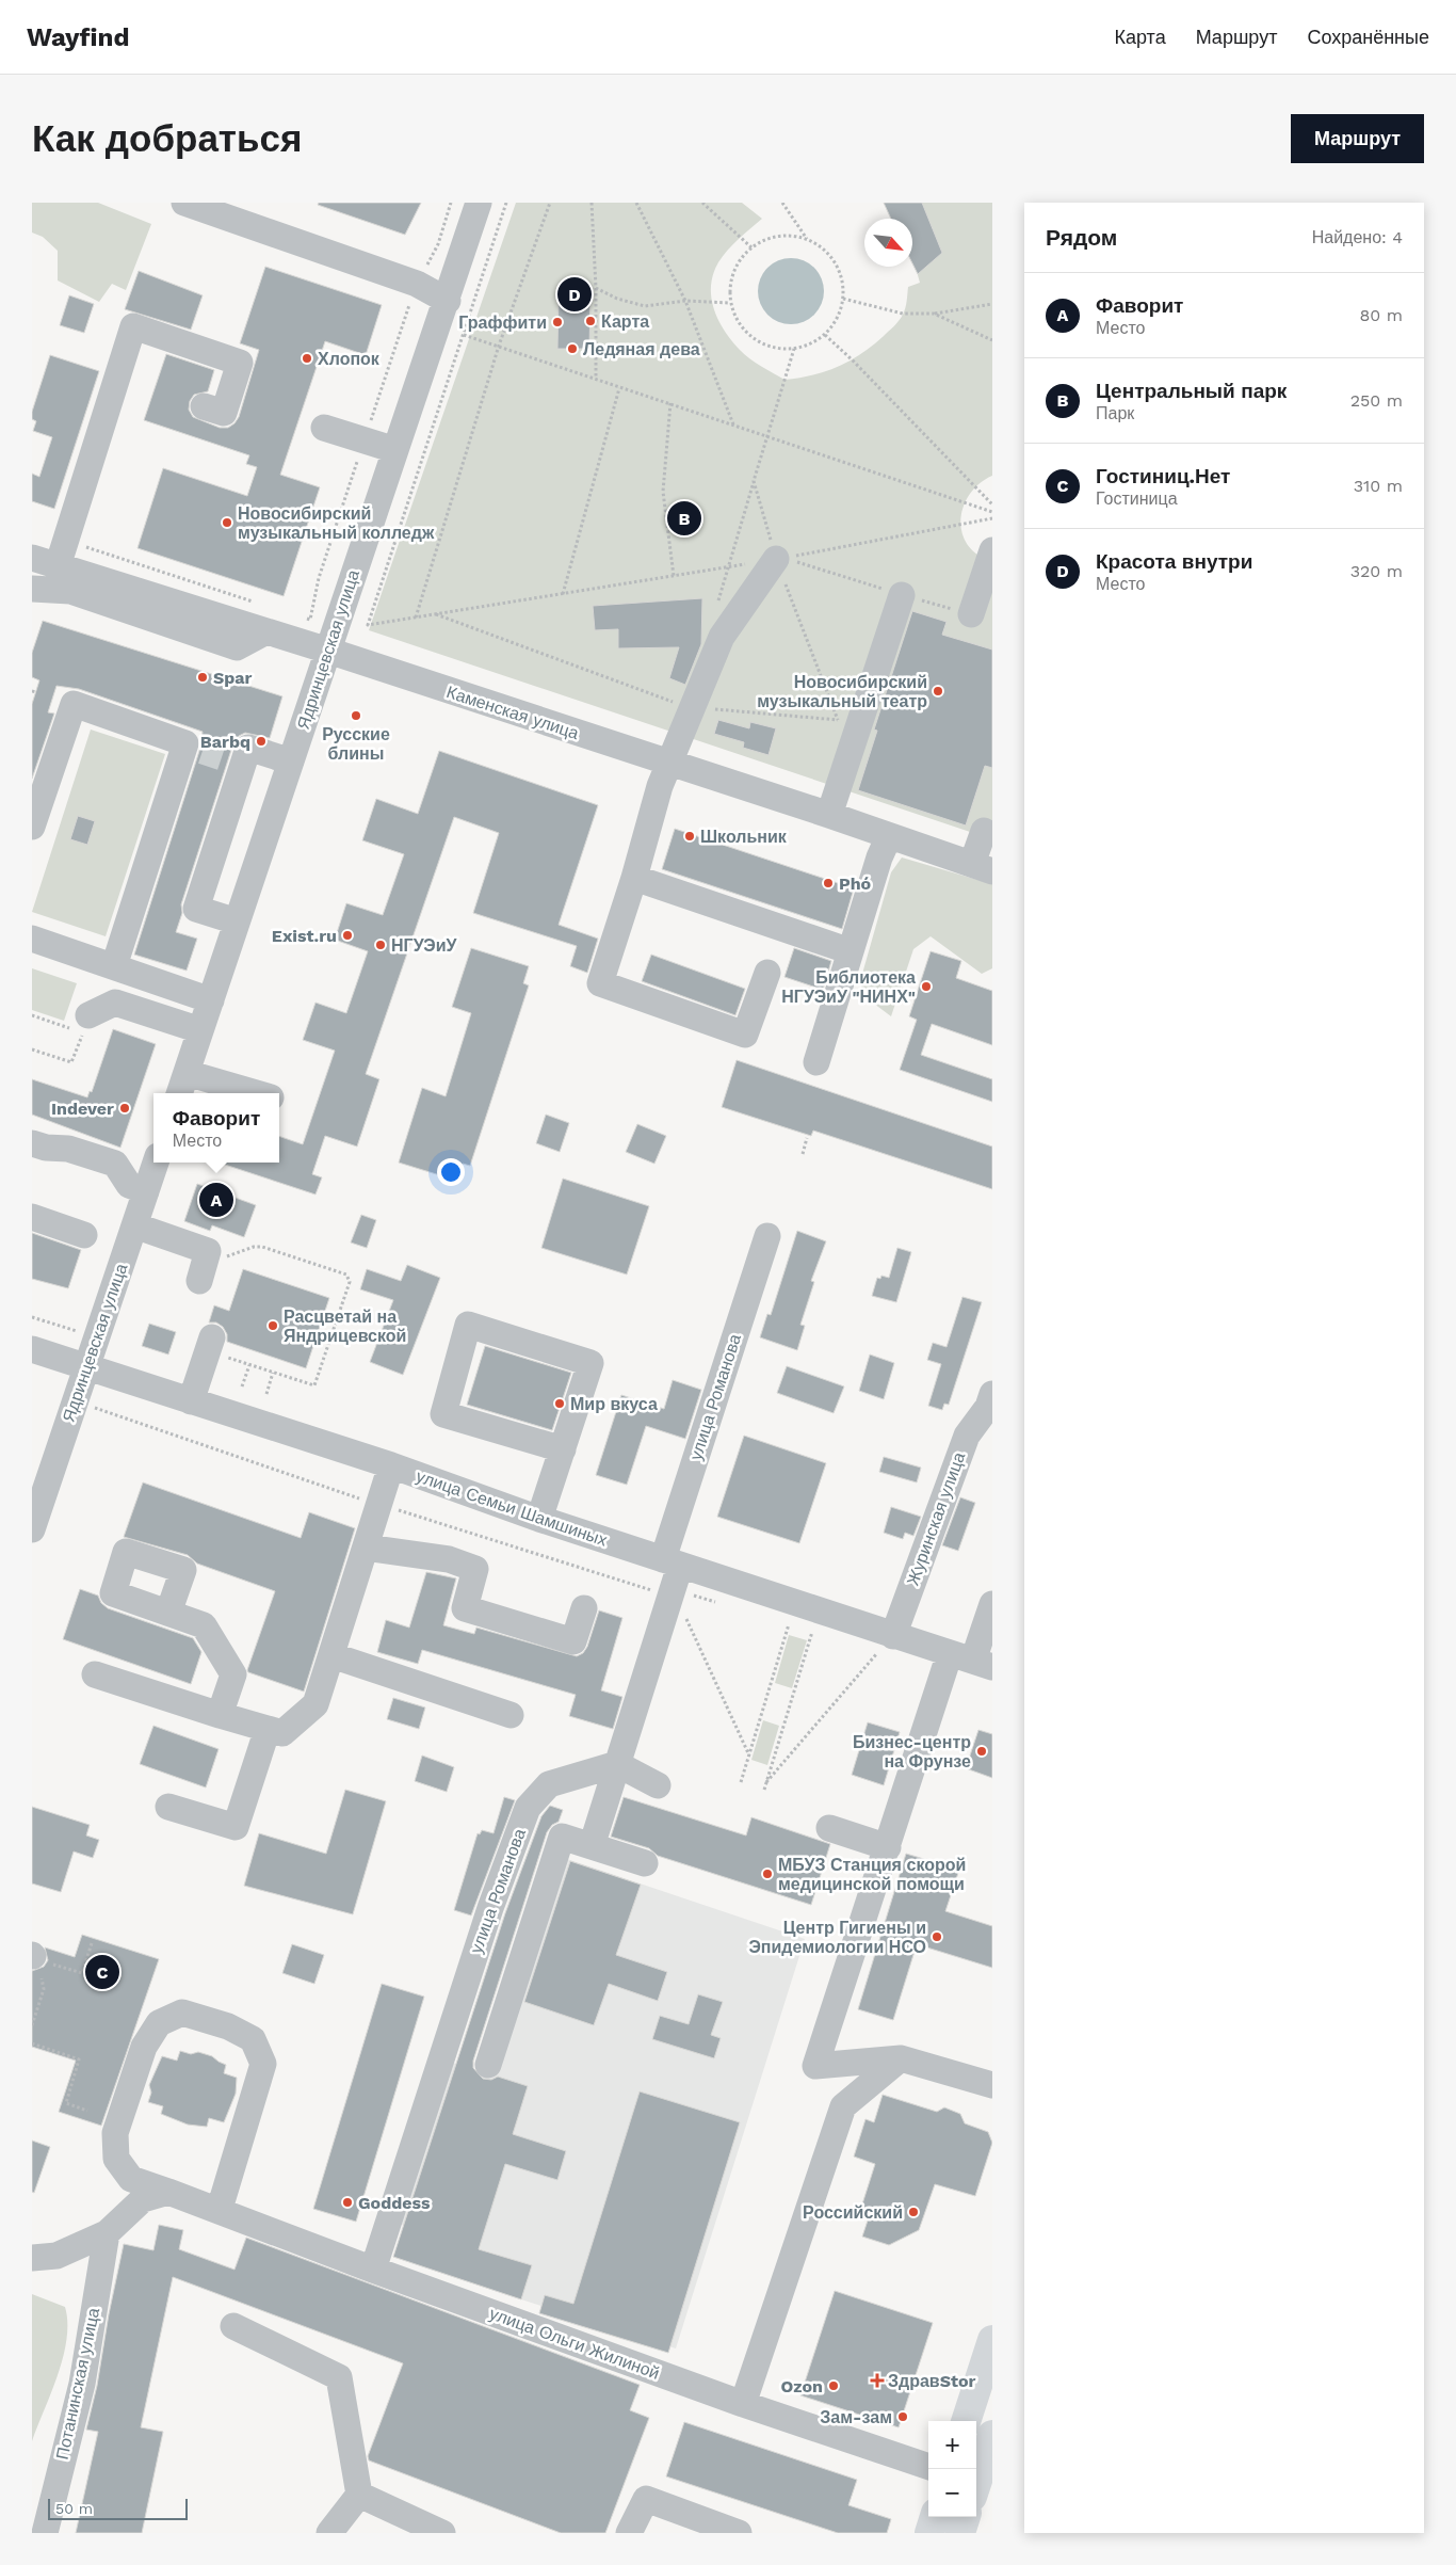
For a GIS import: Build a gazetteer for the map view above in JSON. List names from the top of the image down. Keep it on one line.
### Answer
{"streets":{"street":["Ядринцевская улица","Каменская улица","улица Романова","улица Семьи Шамшиных","Журинская улица","улица Ольги Жилиной","Потанинская улица"]},"crossings":[["Ядринцевская улица","Каменская улица"],["Ядринцевская улица","улица Семьи Шамшиных"],["улица Романова","улица Семьи Шамшиных"],["улица Романова","улица Ольги Жилиной"],["улица Семьи Шамшиных","Журинская улица"]],"places":{"other":["Карта","Граффити","Ледяная дева","Хлопок","Новосибирский музыкальный колледж","Spar","Новосибирский музыкальный театр","Русские блины","Barbq","Школьник","Phó","Exist.ru","НГУЭиУ","Библиотека НГУЭиУ \"НИНХ\"","Indever","Расцветай на Яндрицевской","Мир вкуса","Бизнес-центр на Фрунзе","МБУЗ Станция скорой медицинской помощи","Центр Гигиены и Эпидемиологии НСО","Goddess","Российский","Ozon","Зам-зам"],"health":["ЗдравStor"]},"scale_bar":"50 m","north":"bottom right","page":{"header":"Wayfind","nav":["Карта","Маршрут","Сохранённые"],"buttons":"Маршрут","title":"Как добраться","heading":["Рядом","Найдено: 4"],"list":[{"mark":"A","name":"Фаворит","note":"Место","value":"80 m"},{"mark":"B","name":"Центральный парк","note":"Парк","value":"250 m"},{"mark":"C","name":"Гостиниц.Нет","note":"Гостиница","value":"310 m"},{"mark":"D","name":"Красота внутри","note":"Место","value":"320 m"}],"pins":["D","B","A","C"],"popup":["Фаворит","Место"],"map_buttons":["+","−"],"scale":"50 m"}}
